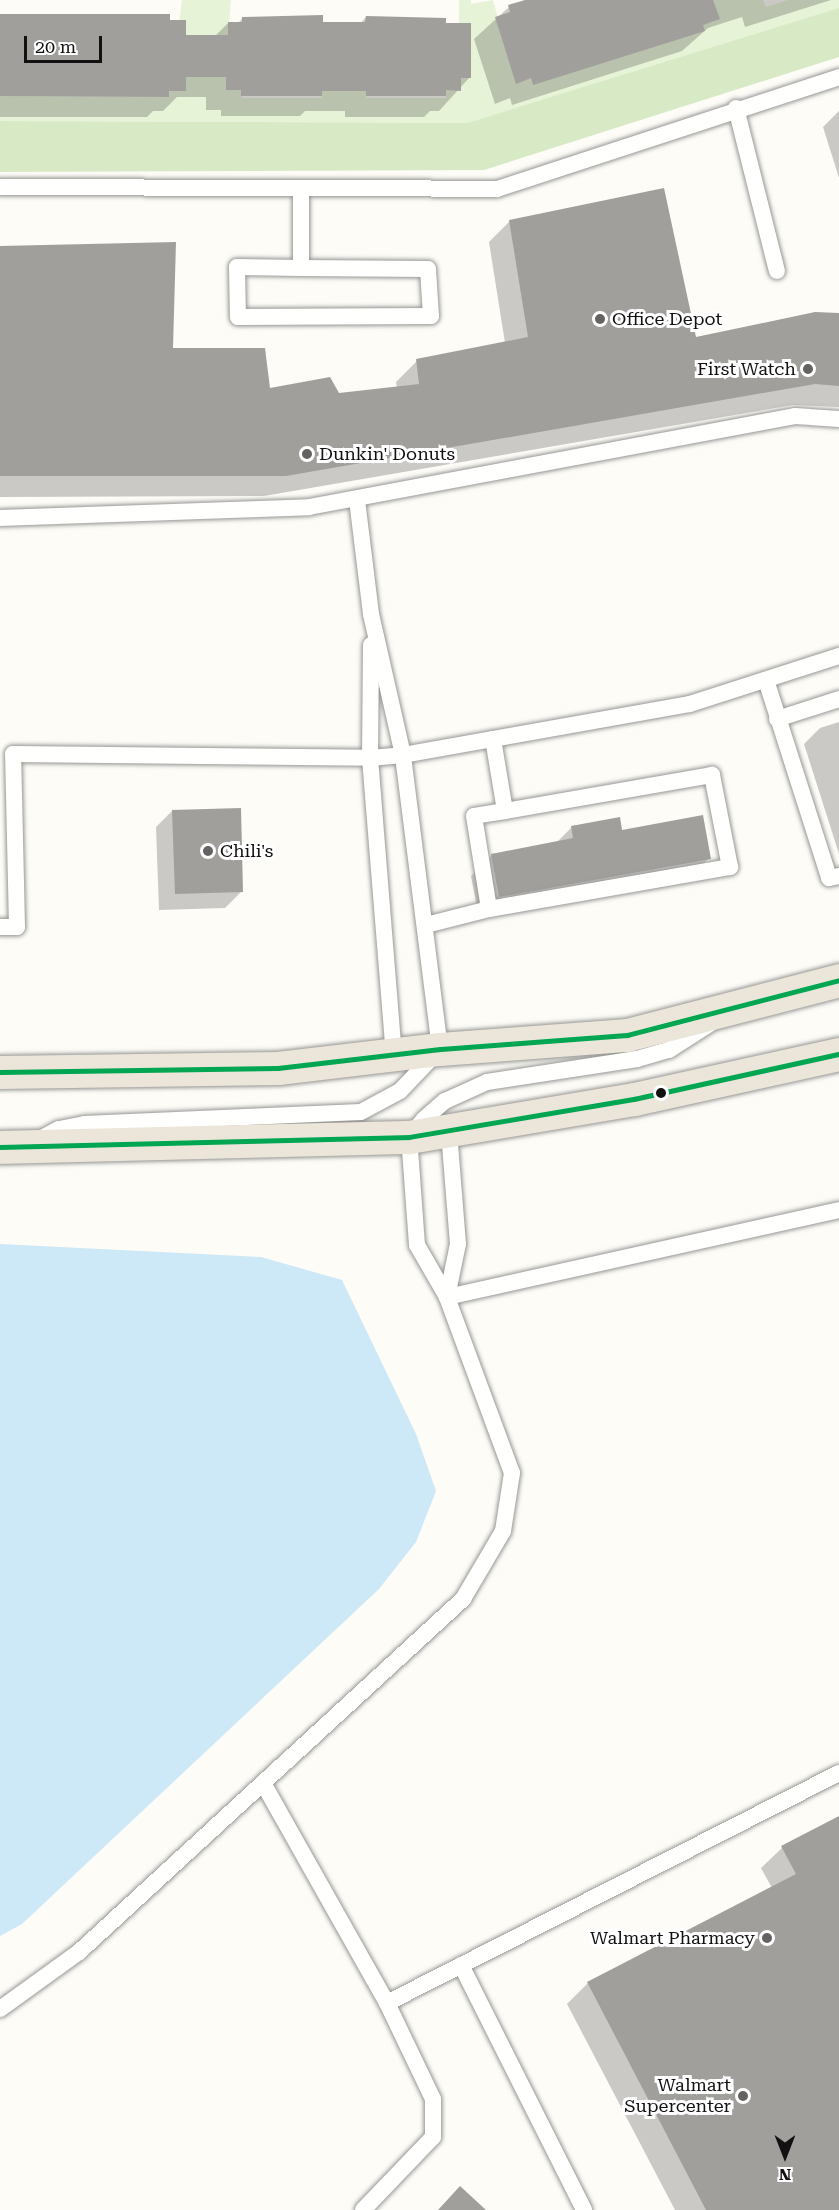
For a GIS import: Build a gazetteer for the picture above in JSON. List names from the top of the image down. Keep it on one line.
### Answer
{"places":["Office Depot","First Watch","Dunkin' Donuts","Chili's","Walmart Pharmacy","Walmart Supercenter"],"scale_bar":"20 m","north":"bottom"}
